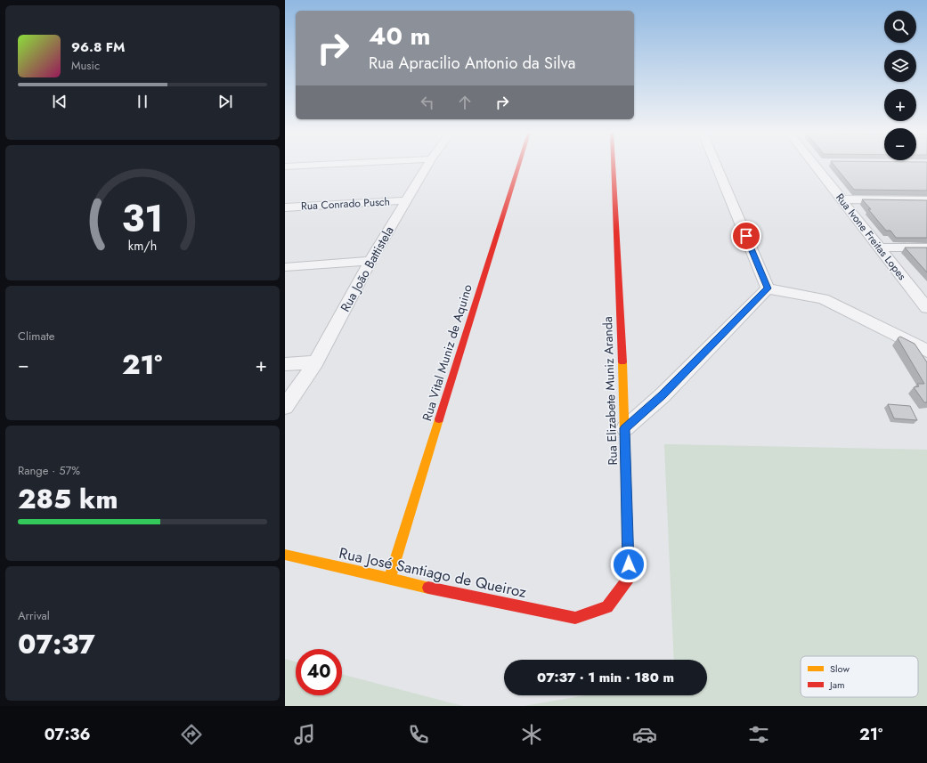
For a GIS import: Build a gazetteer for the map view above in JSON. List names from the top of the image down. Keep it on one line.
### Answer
{"streets":{"street":["Rua Conrado Pusch","Rua Ivone Freitas Lopes","Rua João Battistela","Rua Vital Muniz de Aquino","Rua Elizabete Muniz Aranda","Rua José Santiago de Queiroz"]},"crossings":[["Rua Conrado Pusch","Rua João Battistela"],["Rua Vital Muniz de Aquino","Rua José Santiago de Queiroz"],["Rua Elizabete Muniz Aranda","Rua José Santiago de Queiroz"]],"legend":["Slow","Jam"],"page":{"map_buttons":["+","−"],"turn":["40 m","Rua Apracilio Antonio da Silva"],"song":["96.8 FM","Music"],"tile":["Climate",["Range · 57%","285 km"],["Arrival","07:37"]],"heat":["−","21°","+"],"limit":"40","trip":"07:37 · 1 min · 180 m","tabs":["07:36","21°"],"gauge":["31","km/h"]}}
